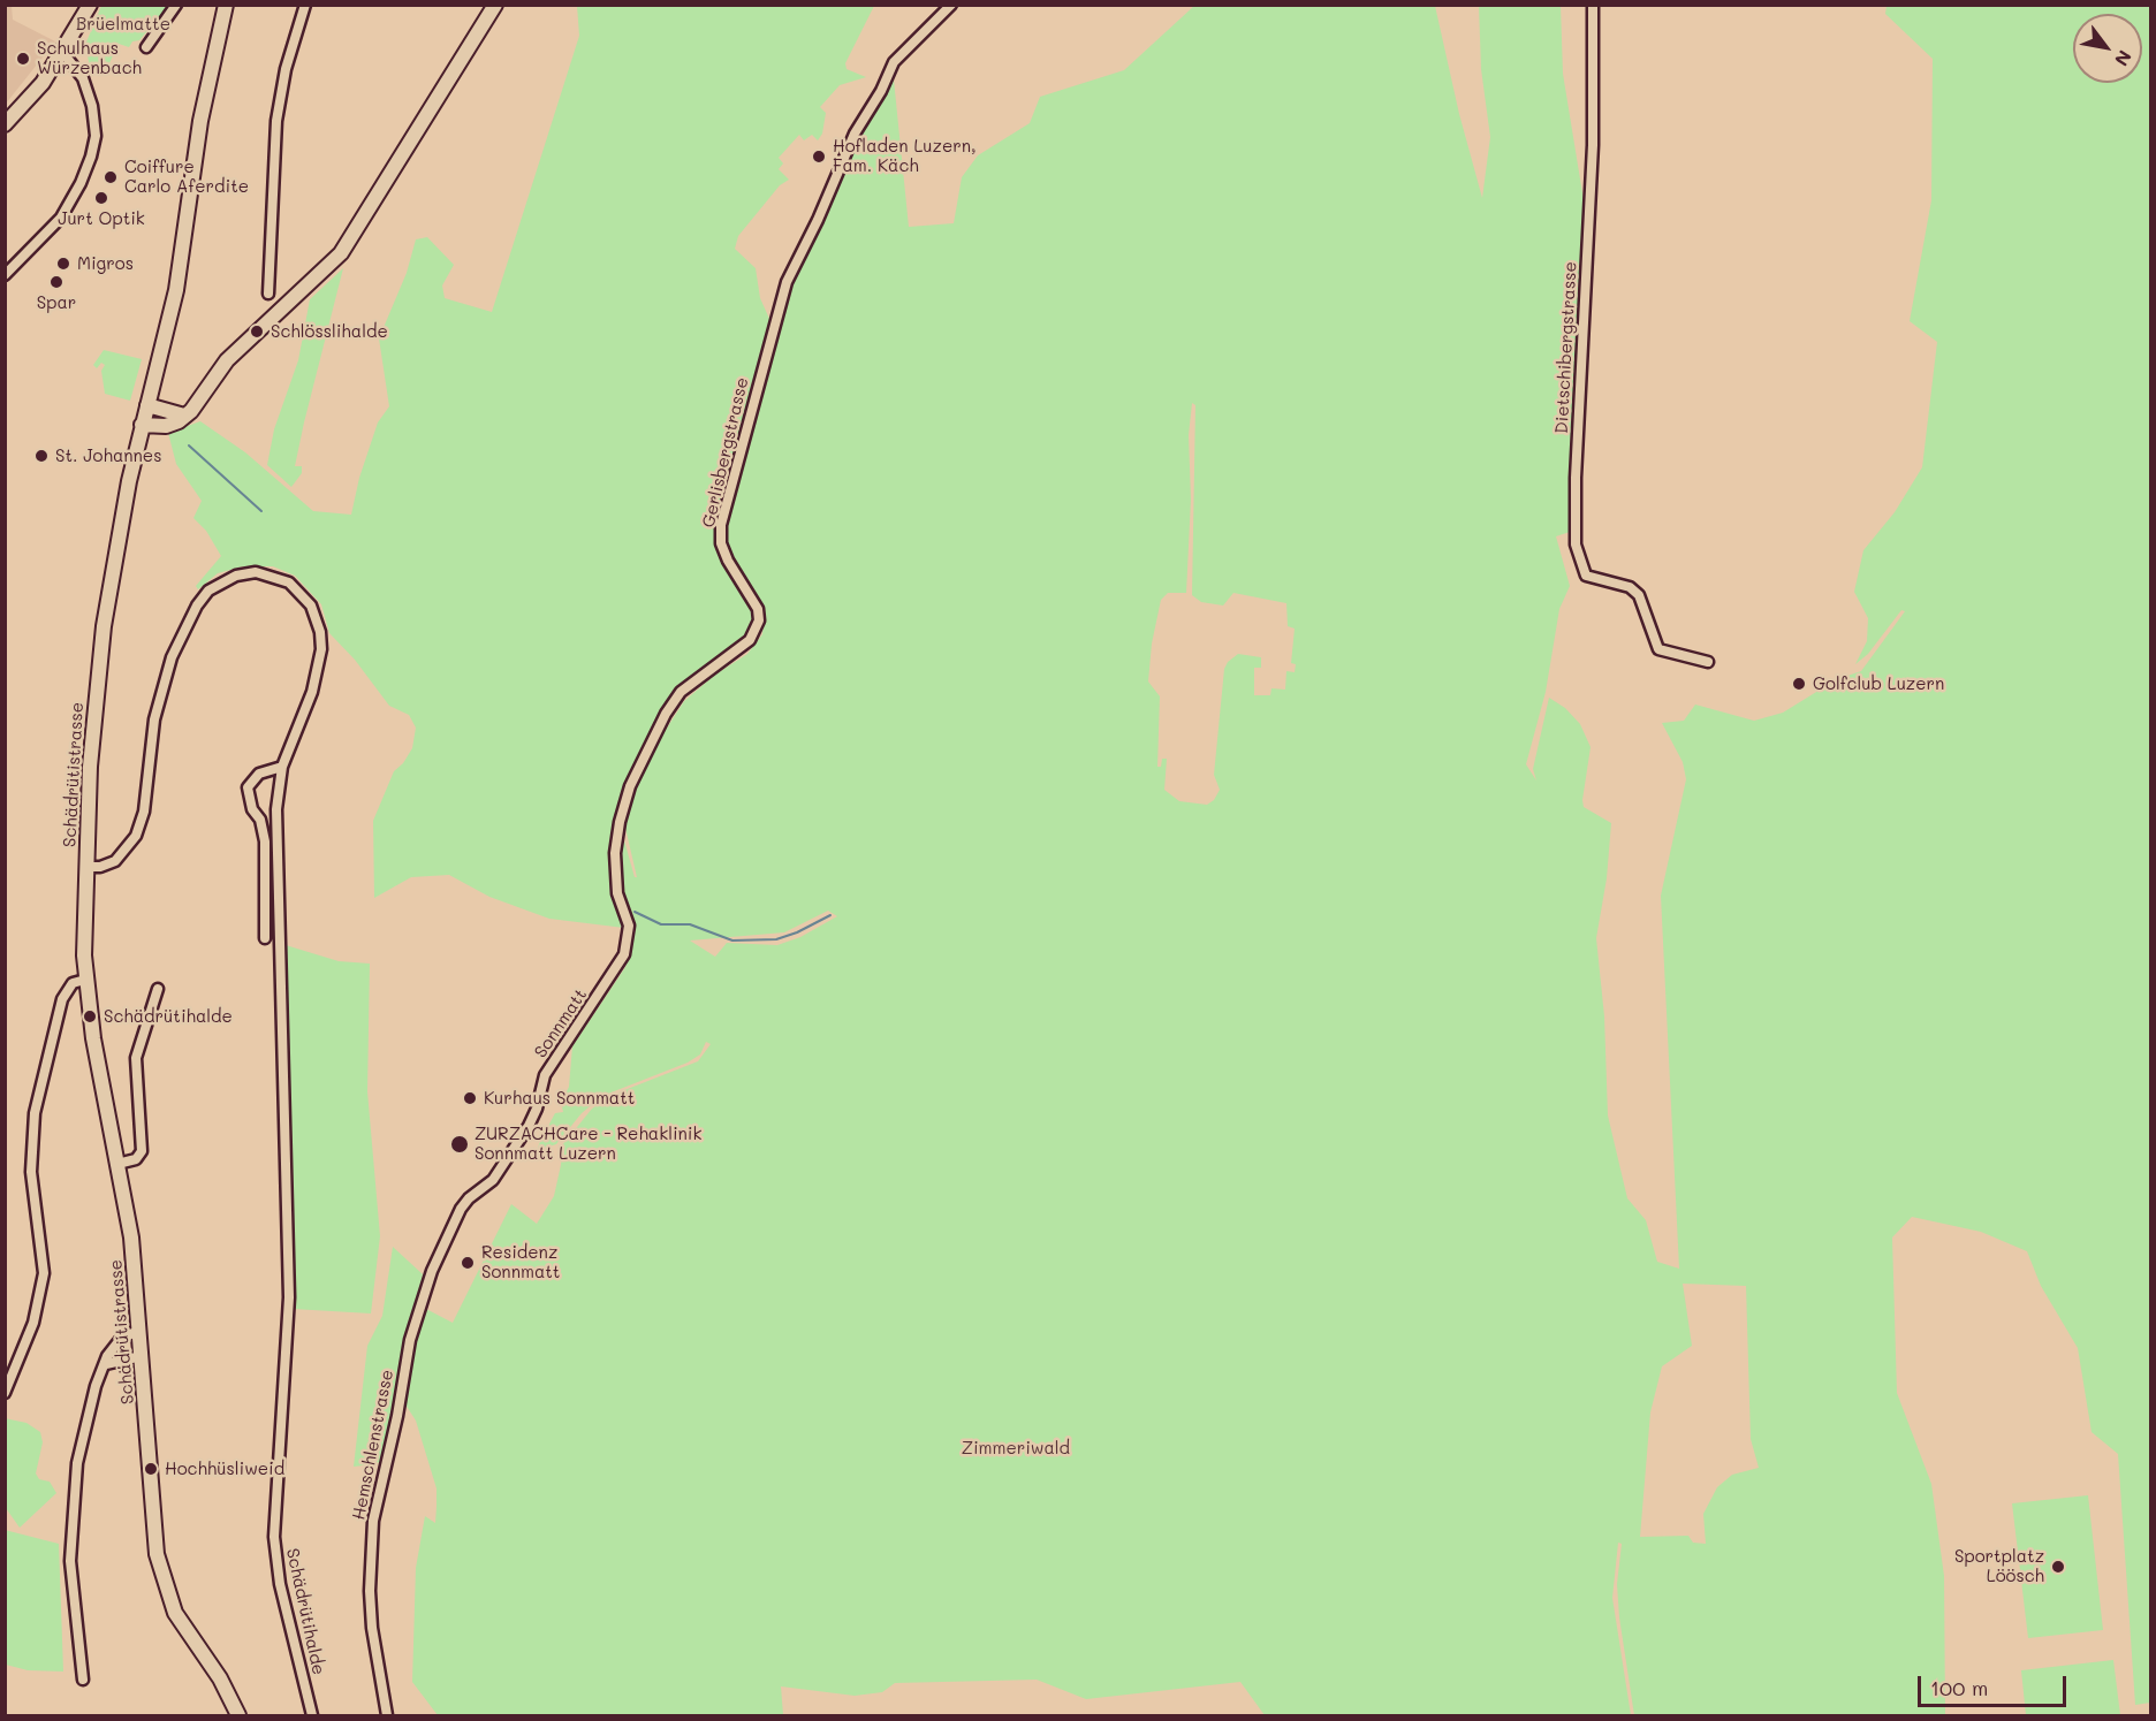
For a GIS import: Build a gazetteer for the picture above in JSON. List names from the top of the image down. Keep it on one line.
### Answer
{"streets":{"main road":["Schädrütistrasse"],"street":["Dietschibergstrasse","Gerlisbergstrasse","Sonnmatt","Hemschlenstrasse","Schädrütihalde"]},"crossings":[["Gerlisbergstrasse","Sonnmatt"],["Schädrütistrasse","Schädrütihalde"],["Sonnmatt","Hemschlenstrasse"]],"parks":["Brüelmatte","Zimmeriwald"],"places":["Schulhaus Würzenbach","Hofladen Luzern, Fam. Käch","Coiffure Carlo Aferdite","Jurt Optik","Migros","Spar","Schlösslihalde","St. Johannes","Golfclub Luzern","Schädrütihalde","Kurhaus Sonnmatt","ZURZACHCare - Rehaklinik Sonnmatt Luzern","Residenz Sonnmatt","Hochhüsliweid","Sportplatz Löösch"],"scale_bar":"100 m","north":"bottom right"}
